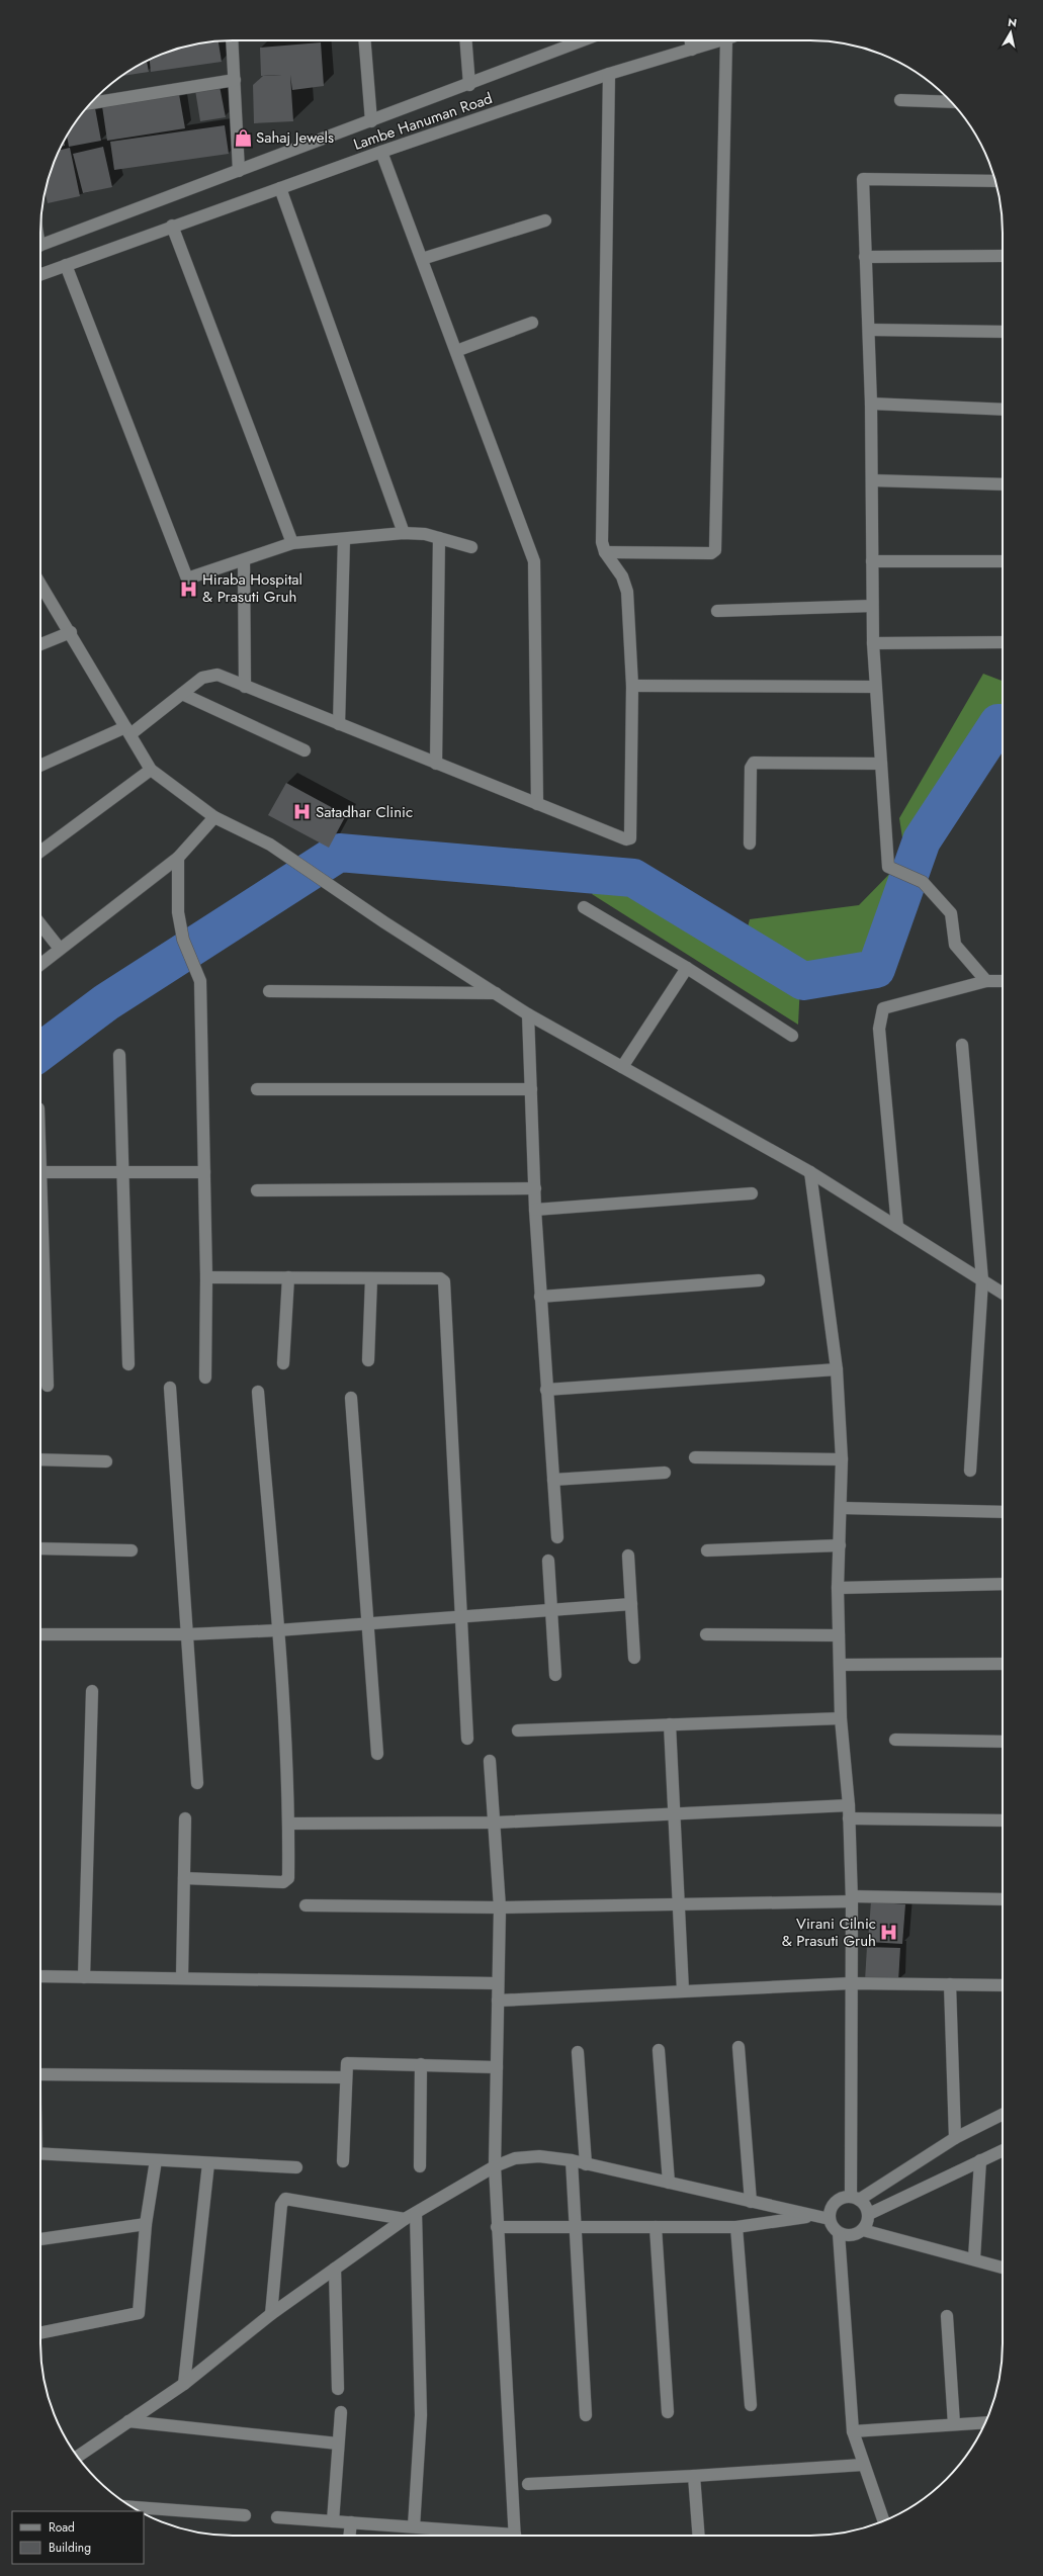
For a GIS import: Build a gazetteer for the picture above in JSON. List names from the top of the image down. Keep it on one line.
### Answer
{"streets":{"street":["Lambe Hanuman Road"]},"places":{"shop":["Sahaj Jewels"],"hospital":["Hiraba Hospital & Prasuti Gruh","Satadhar Clinic","Virani Cilnic & Prasuti Gruh"]},"legend":["Road","Building"],"north":"top"}
